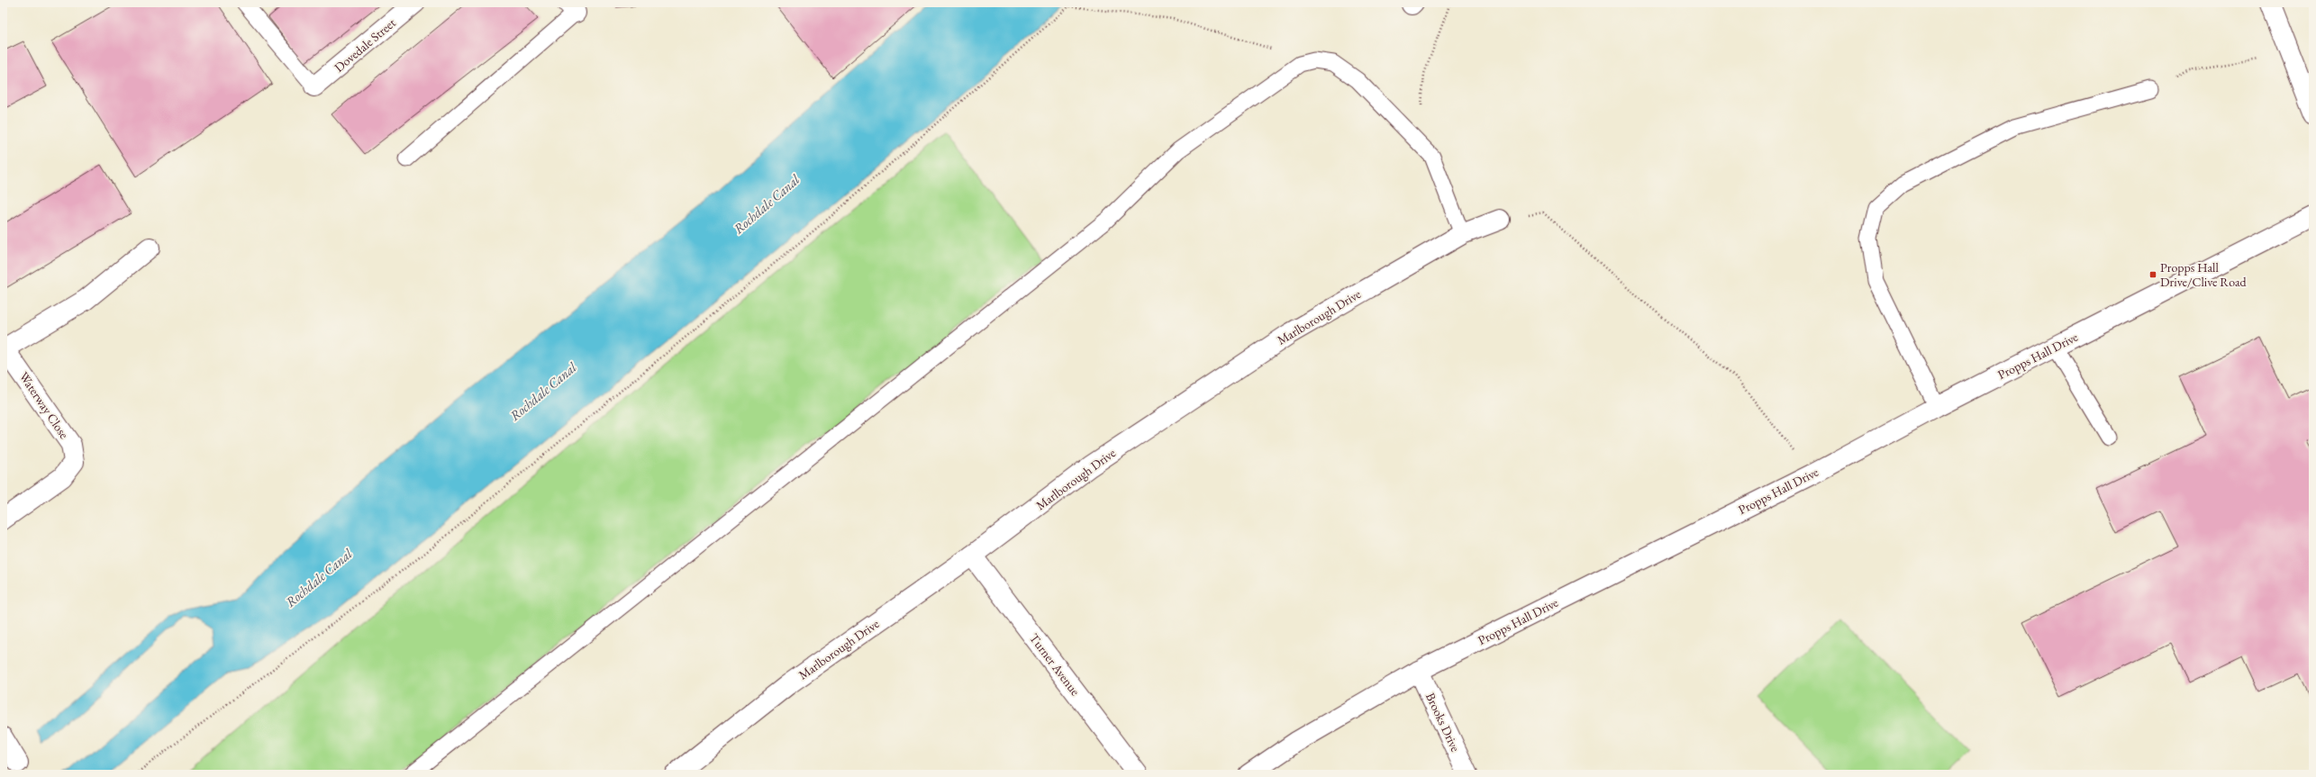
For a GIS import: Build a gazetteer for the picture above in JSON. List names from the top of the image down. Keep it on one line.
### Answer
{"streets":{"street":["Dovedale Street","Marlborough Drive","Propps Hall Drive","Waterway Close","Turner Avenue","Brooks Drive"]},"crossings":[["Marlborough Drive","Turner Avenue"],["Propps Hall Drive","Brooks Drive"]],"water":["Rochdale Canal"],"places":{"transit":["Propps Hall Drive/Clive Road"]}}
